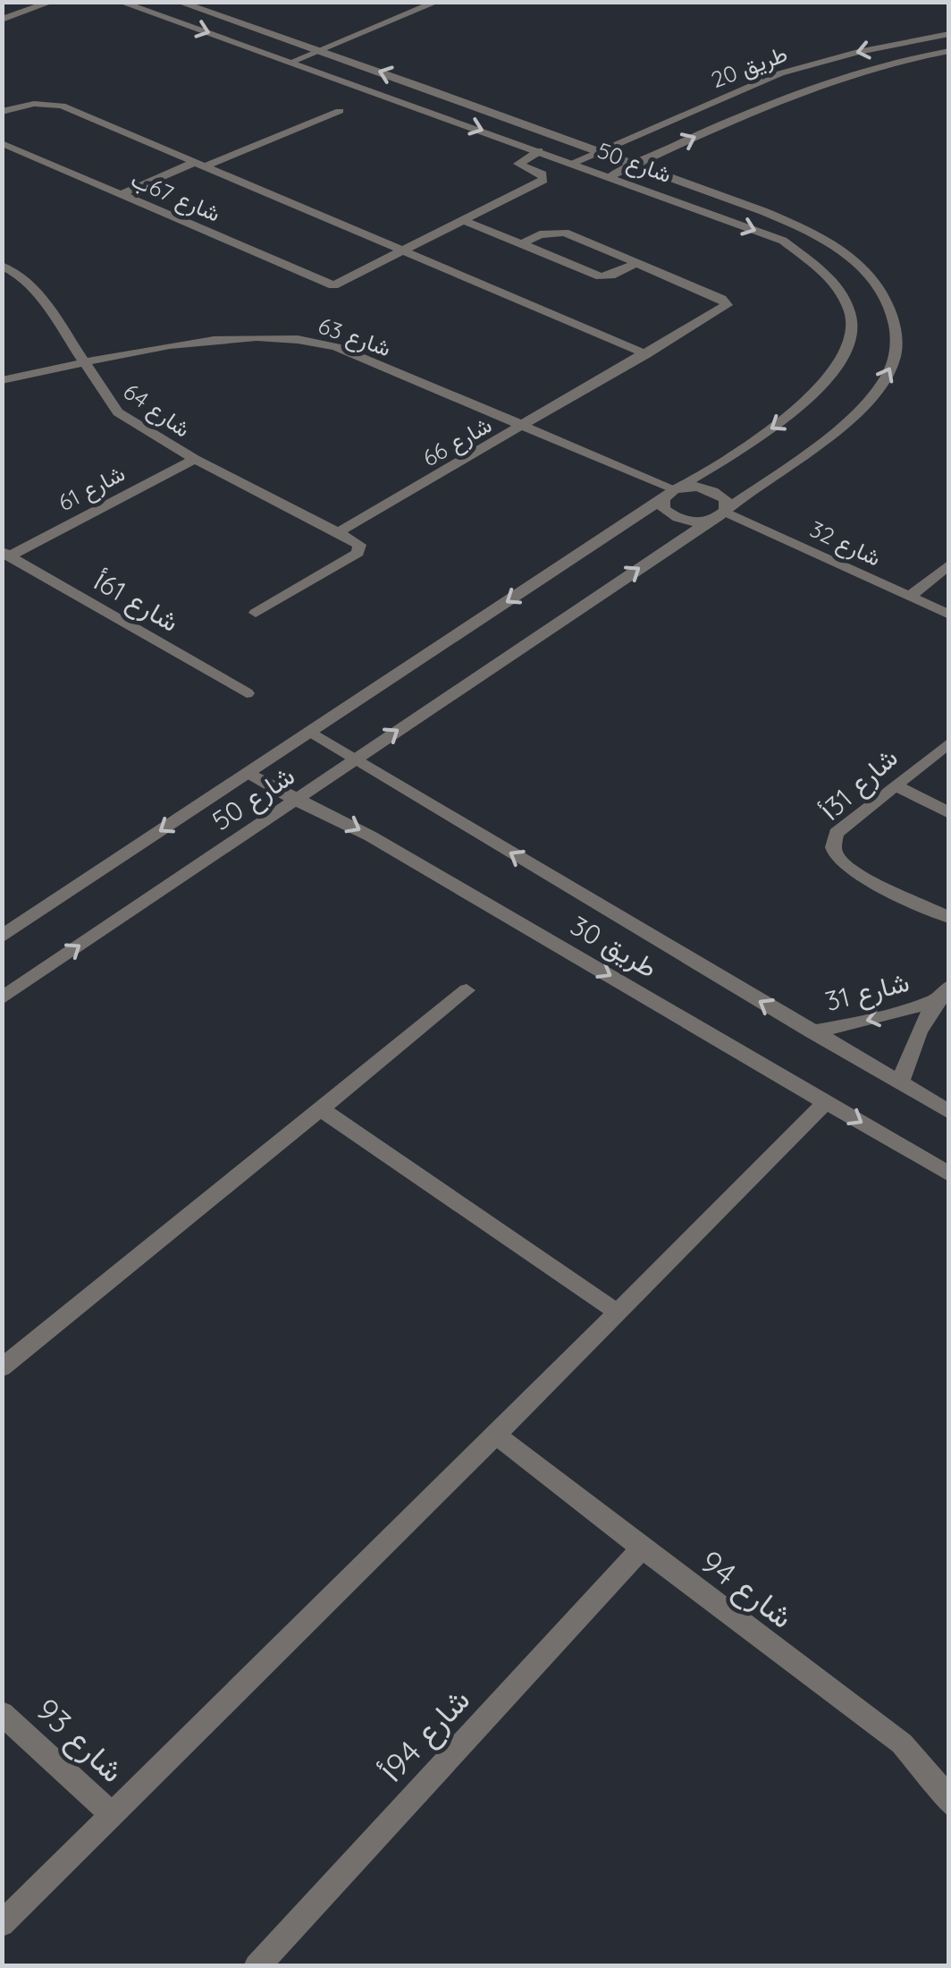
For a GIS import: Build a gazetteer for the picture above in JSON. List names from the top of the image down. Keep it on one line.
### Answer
{"streets":{"street":["طريق 20","شارع 50","شارع 67ب","شارع 63","شارع 64","شارع 66","شارع 61","شارع 32","شارع 61أ","شارع 31أ","طريق 30","شارع 31","شارع 94","شارع 94أ","شارع 93"]},"crossings":[["طريق 20","شارع 50"],["شارع 50","شارع 63"],["شارع 50","شارع 32"],["شارع 50","طريق 30"],["شارع 63","شارع 64"],["شارع 63","شارع 66"],["شارع 64","شارع 66"],["شارع 64","شارع 61"],["شارع 61","شارع 61أ"],["طريق 30","شارع 31"],["شارع 94","شارع 94أ"]],"one_way":["شارع 31"]}
